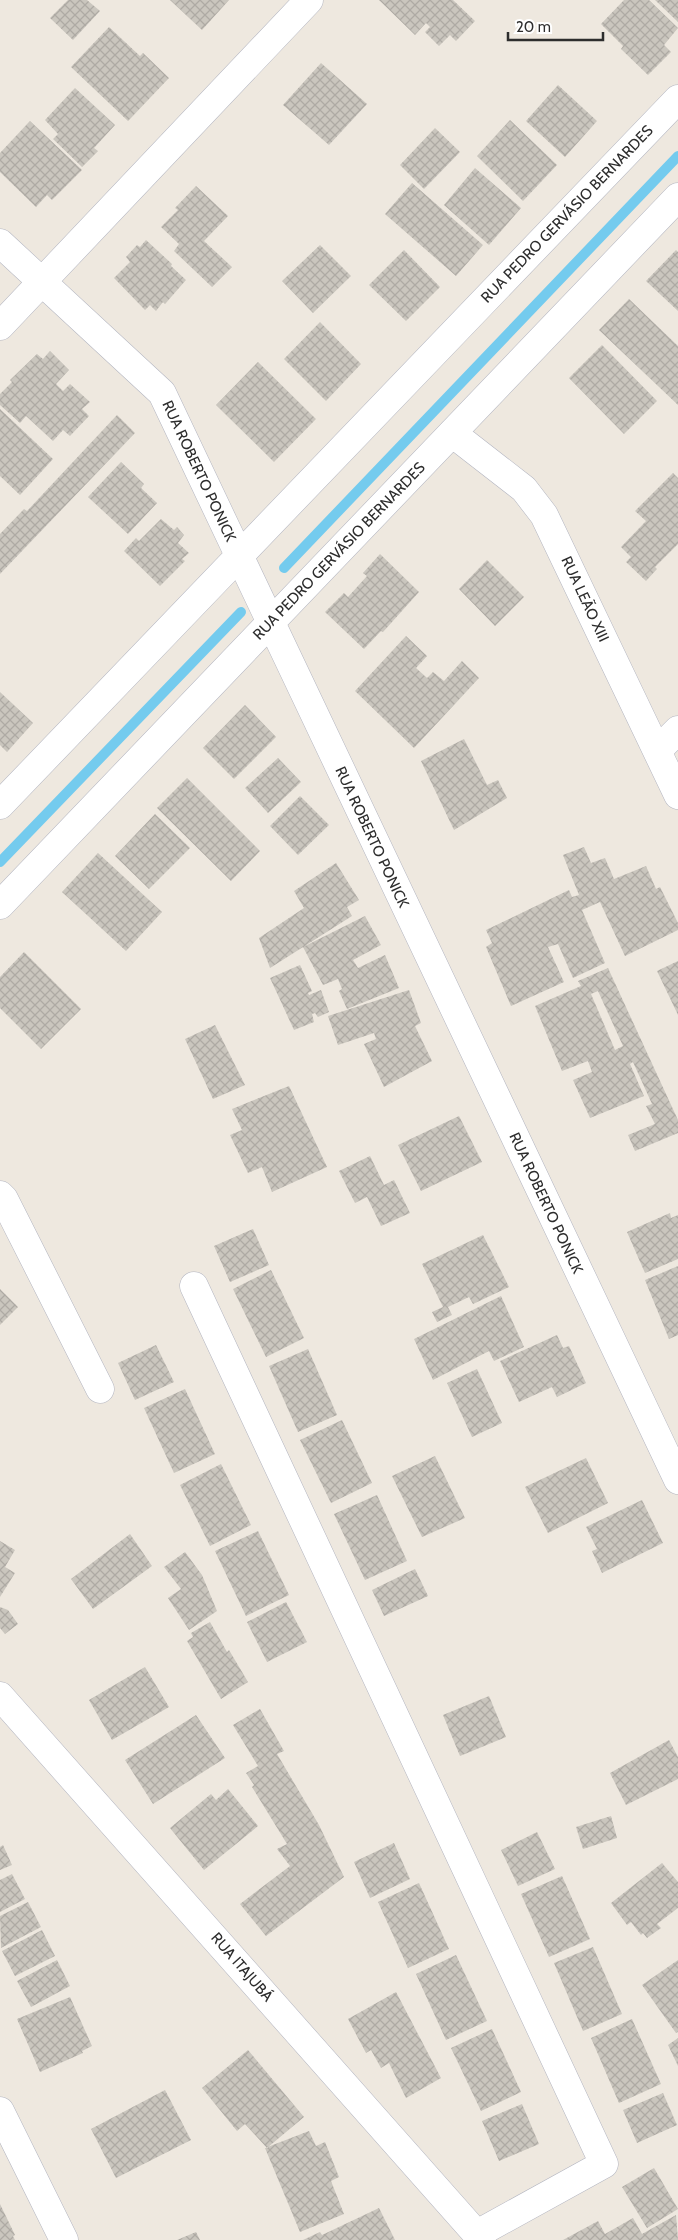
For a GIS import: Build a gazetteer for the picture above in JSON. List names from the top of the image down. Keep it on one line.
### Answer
{"streets":{"street":["RUA PEDRO GERVÁSIO BERNARDES","RUA ROBERTO PONICK","RUA LEÃO XIII","RUA ITAJUBÁ"]},"crossings":[["RUA PEDRO GERVÁSIO BERNARDES","RUA ROBERTO PONICK"],["RUA PEDRO GERVÁSIO BERNARDES","RUA LEÃO XIII"]],"scale_bar":"20 m"}
